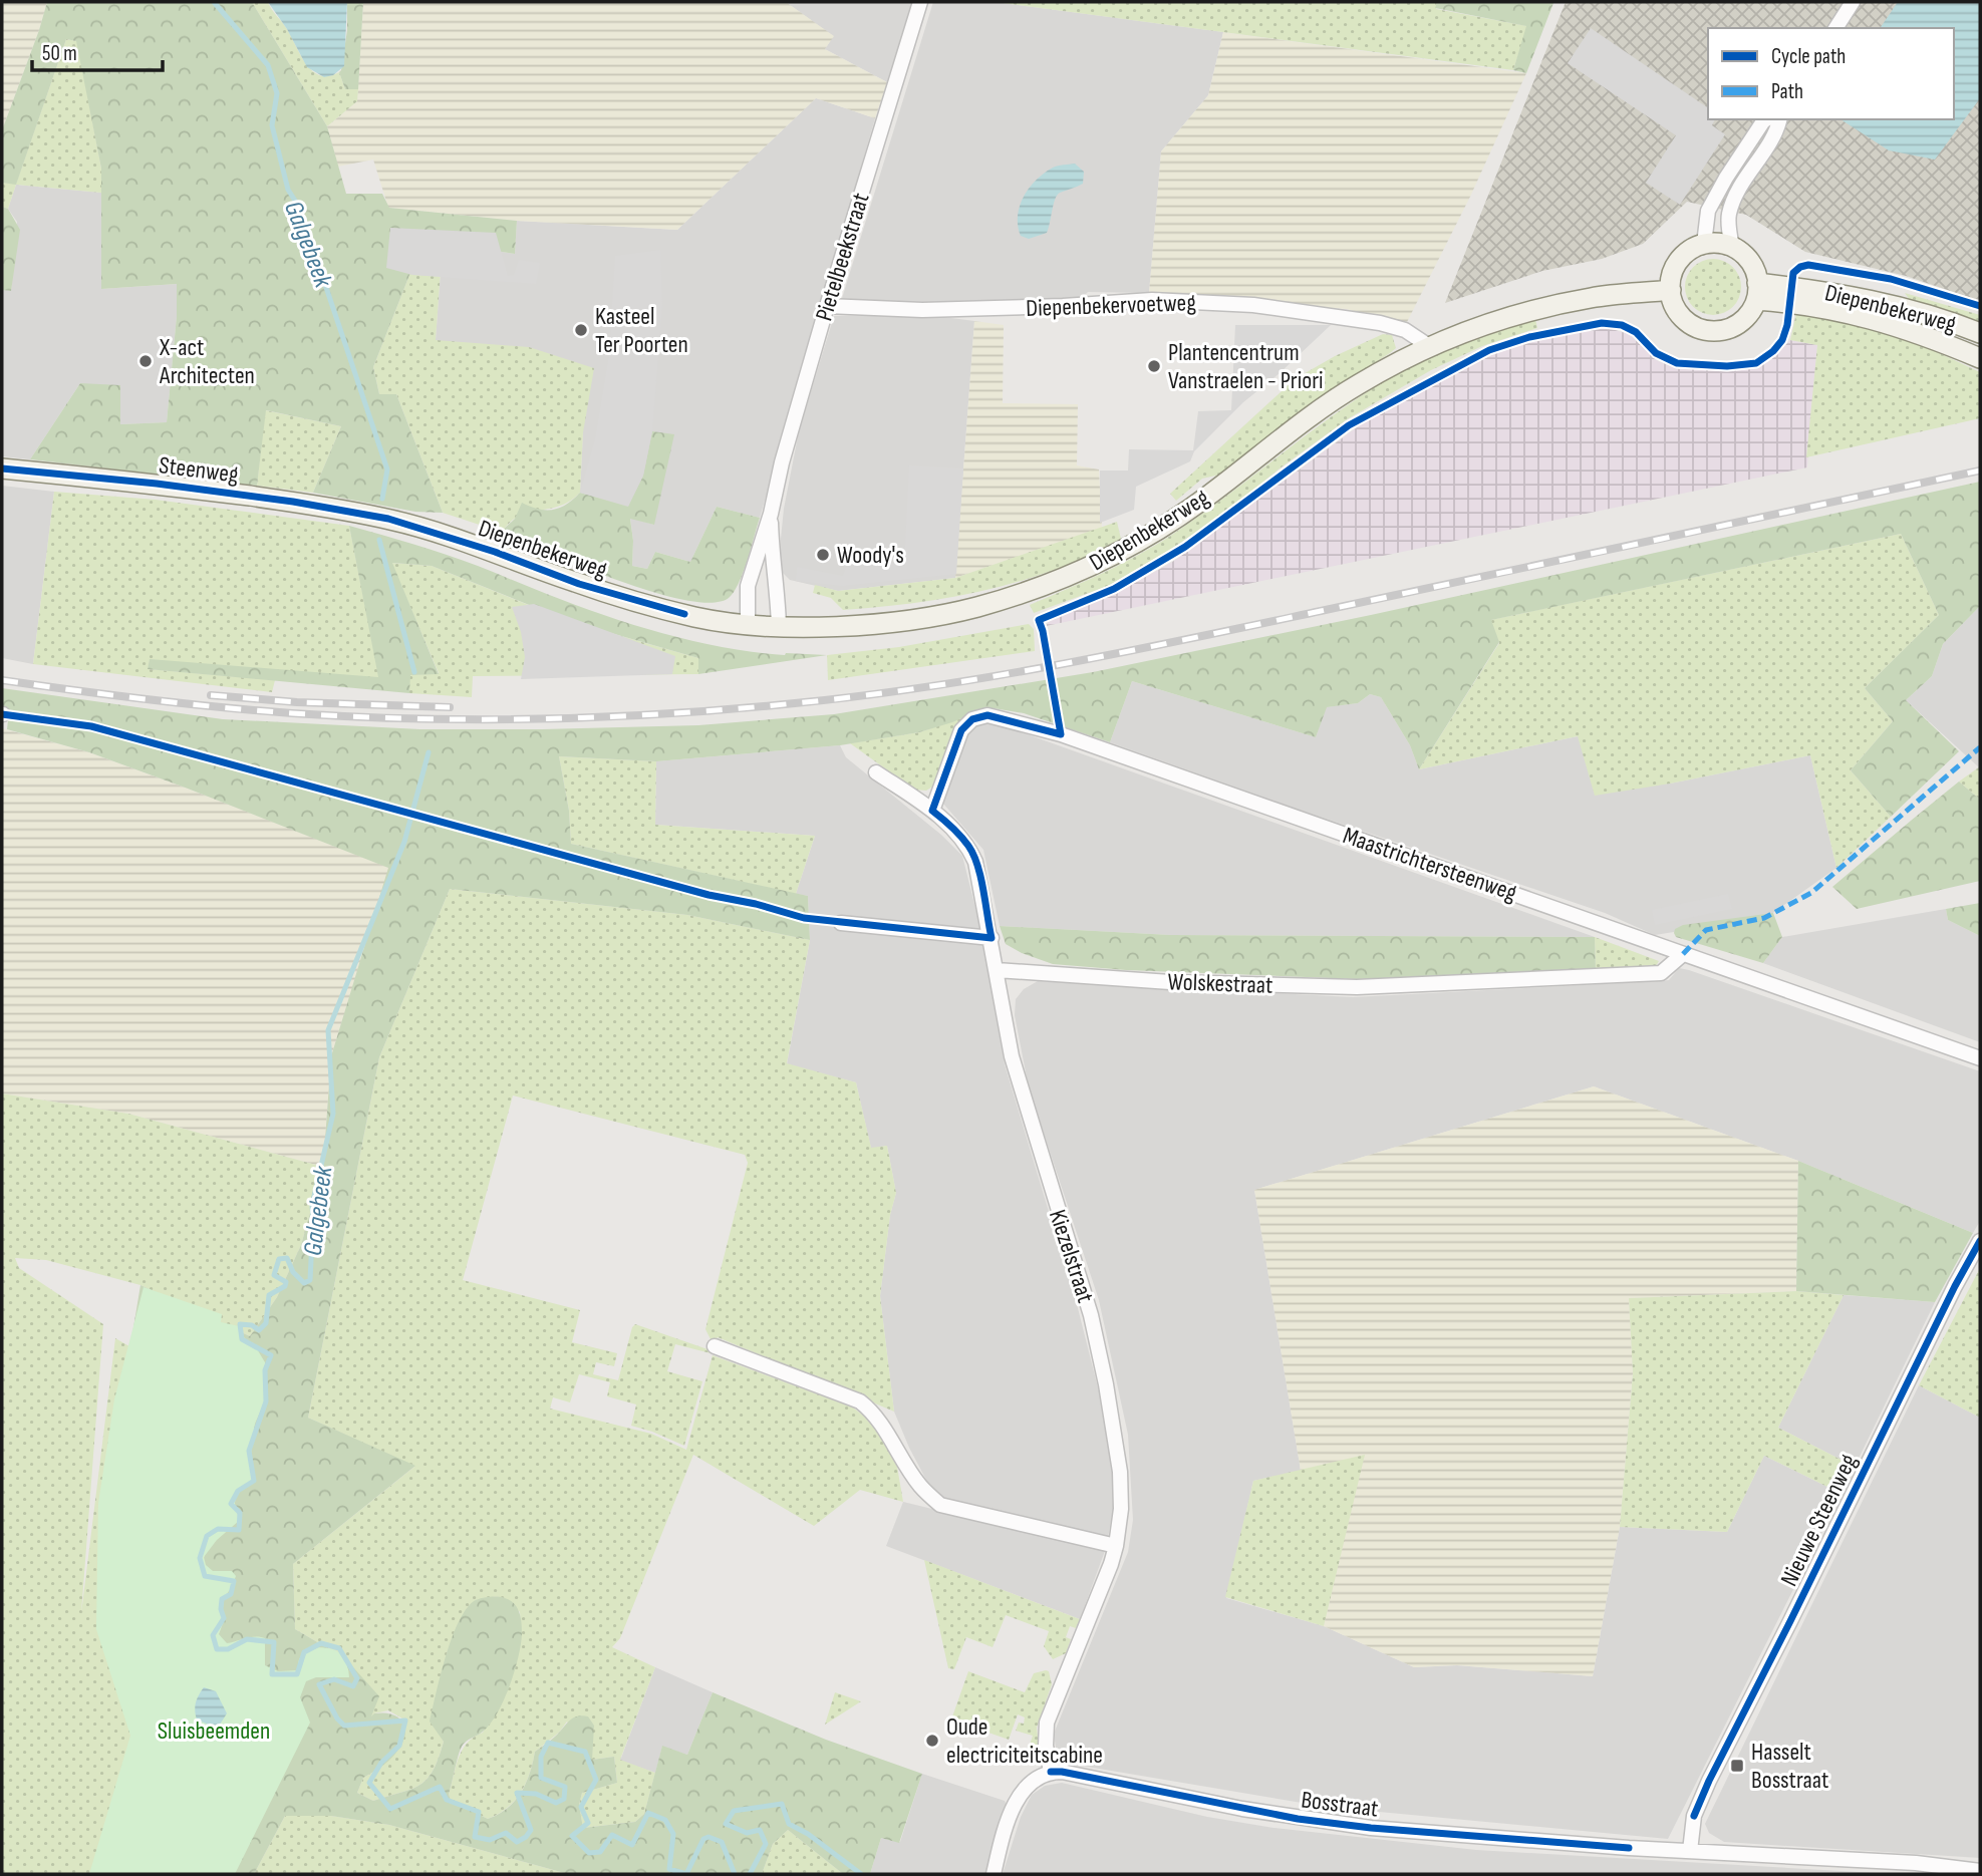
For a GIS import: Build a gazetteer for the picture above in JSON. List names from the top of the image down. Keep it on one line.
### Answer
{"streets":{"main road":["Diepenbekerweg","Steenweg"],"street":["Pietelbeekstraat","Diepenbekervoetweg","Maastrichtersteenweg","Wolskestraat","Kiezelstraat","Nieuwe Steenweg","Bosstraat"]},"crossings":[["Pietelbeekstraat","Diepenbekervoetweg"],["Pietelbeekstraat","Diepenbekerweg"],["Diepenbekervoetweg","Diepenbekerweg"],["Diepenbekerweg","Steenweg"],["Maastrichtersteenweg","Wolskestraat"],["Wolskestraat","Kiezelstraat"],["Kiezelstraat","Bosstraat"],["Nieuwe Steenweg","Bosstraat"]],"water":["Galgebeek"],"parks":["Sluisbeemden"],"places":{"other":["Kasteel Ter Poorten","X-act Architecten","Plantencentrum Vanstraelen - Priori","Woody's","Oude electriciteitscabine"],"transit":["Hasselt Bosstraat"]},"legend":["Cycle path","Path"],"scale_bar":"50 m"}
